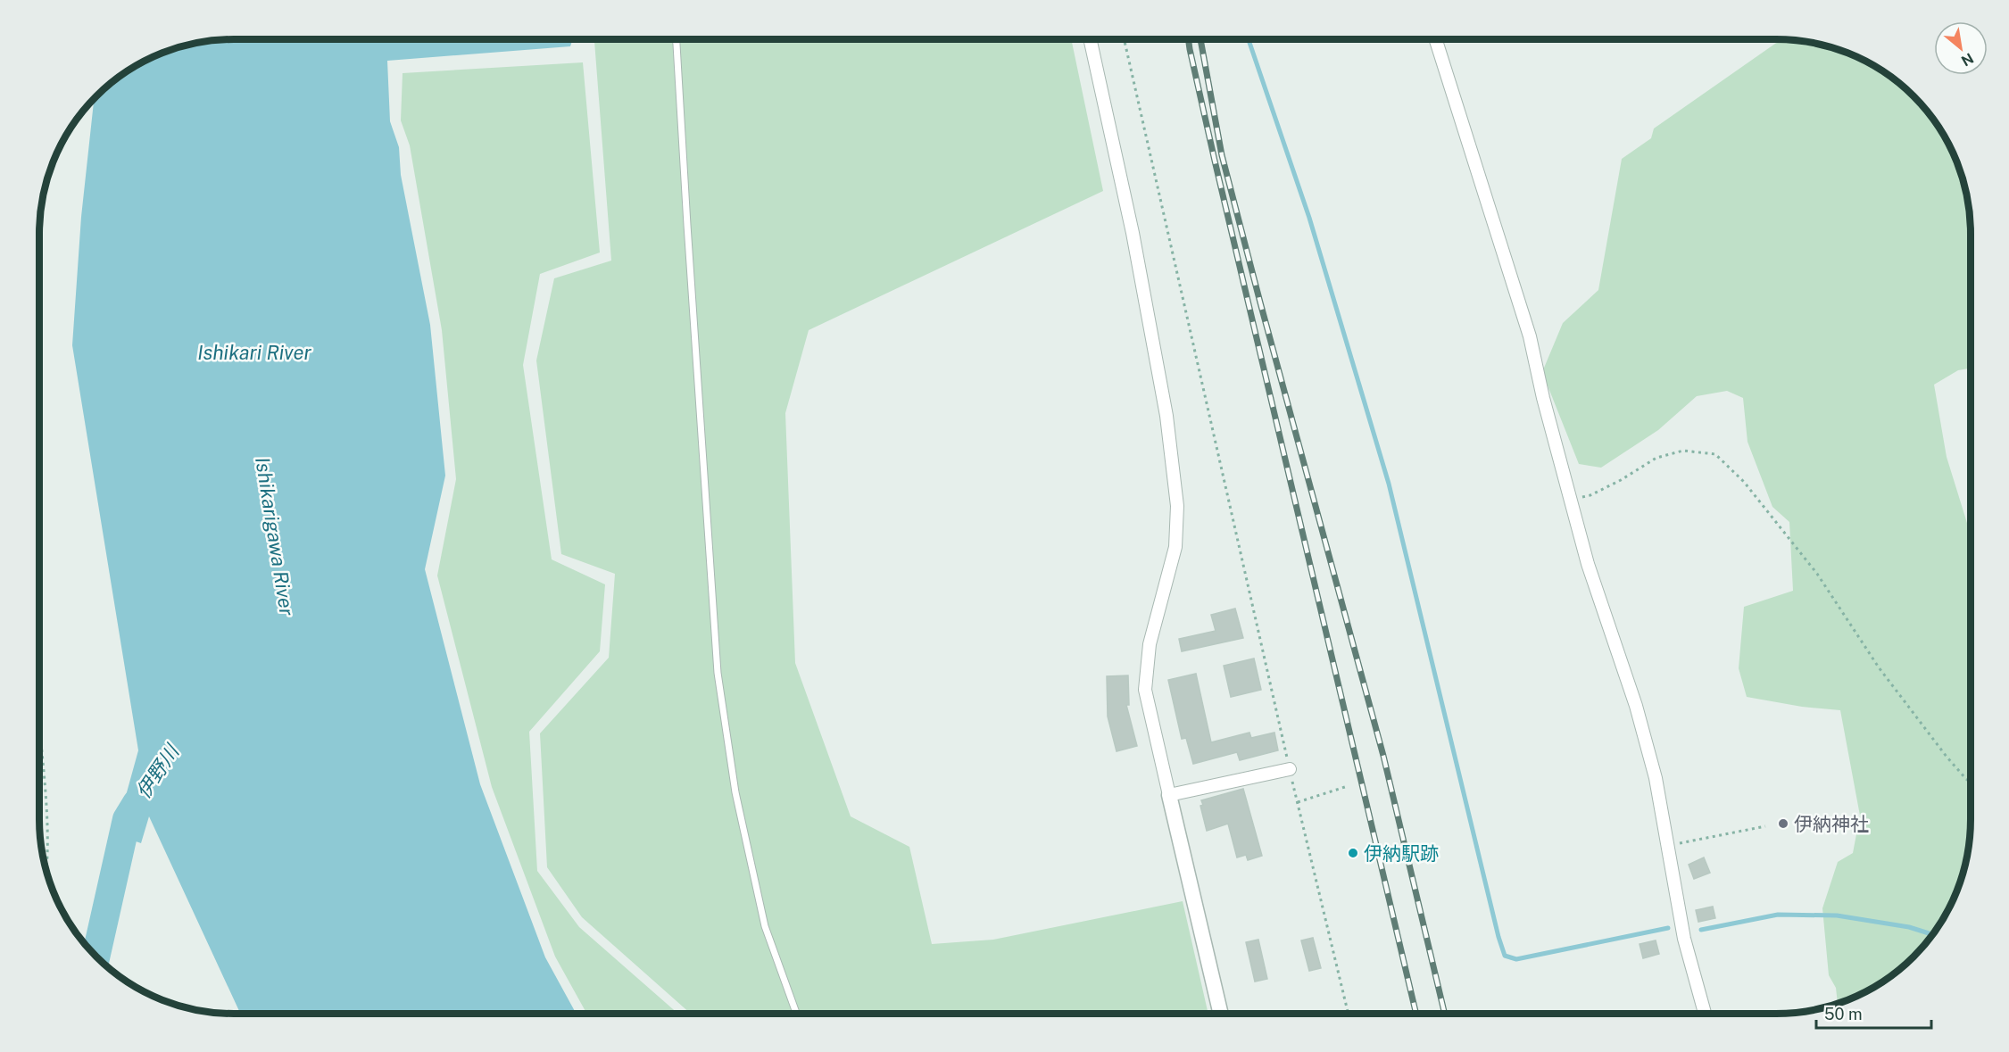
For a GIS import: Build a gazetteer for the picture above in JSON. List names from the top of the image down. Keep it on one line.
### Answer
{"water":["Ishikari River","Ishikarigawa River","伊野川"],"places":["伊納神社","伊納駅跡"],"scale_bar":"50 m","north":"bottom right"}
